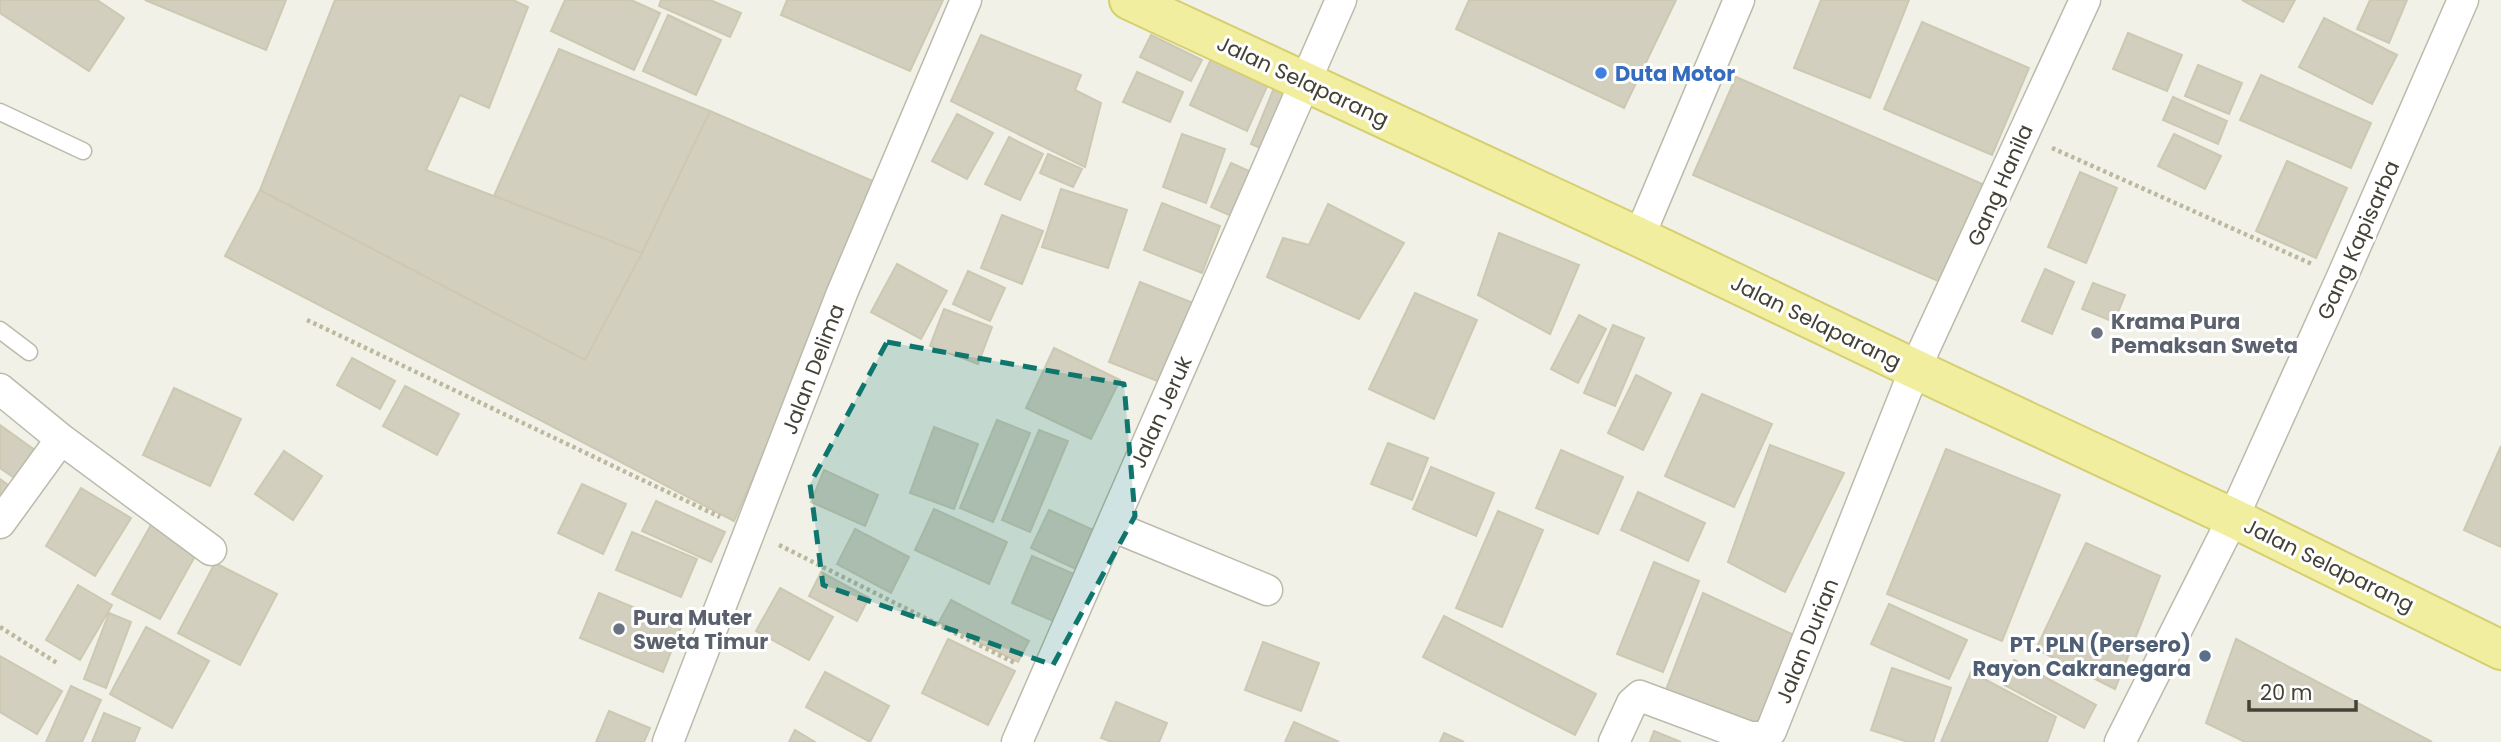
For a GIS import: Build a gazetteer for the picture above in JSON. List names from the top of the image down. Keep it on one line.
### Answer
{"streets":{"main road":["Jalan Selaparang"],"street":["Gang Hanila","Gang Kapisarba","Jalan Delima","Jalan Jeruk","Jalan Durian"]},"crossings":[["Jalan Selaparang","Gang Hanila"],["Jalan Selaparang","Gang Kapisarba"],["Jalan Selaparang","Jalan Jeruk"],["Jalan Selaparang","Jalan Durian"],["Gang Hanila","Jalan Durian"]],"places":["Duta Motor","Krama Pura Pemaksan Sweta","Pura Muter Sweta Timur","PT. PLN (Persero) Rayon Cakranegara"],"scale_bar":"20 m"}
